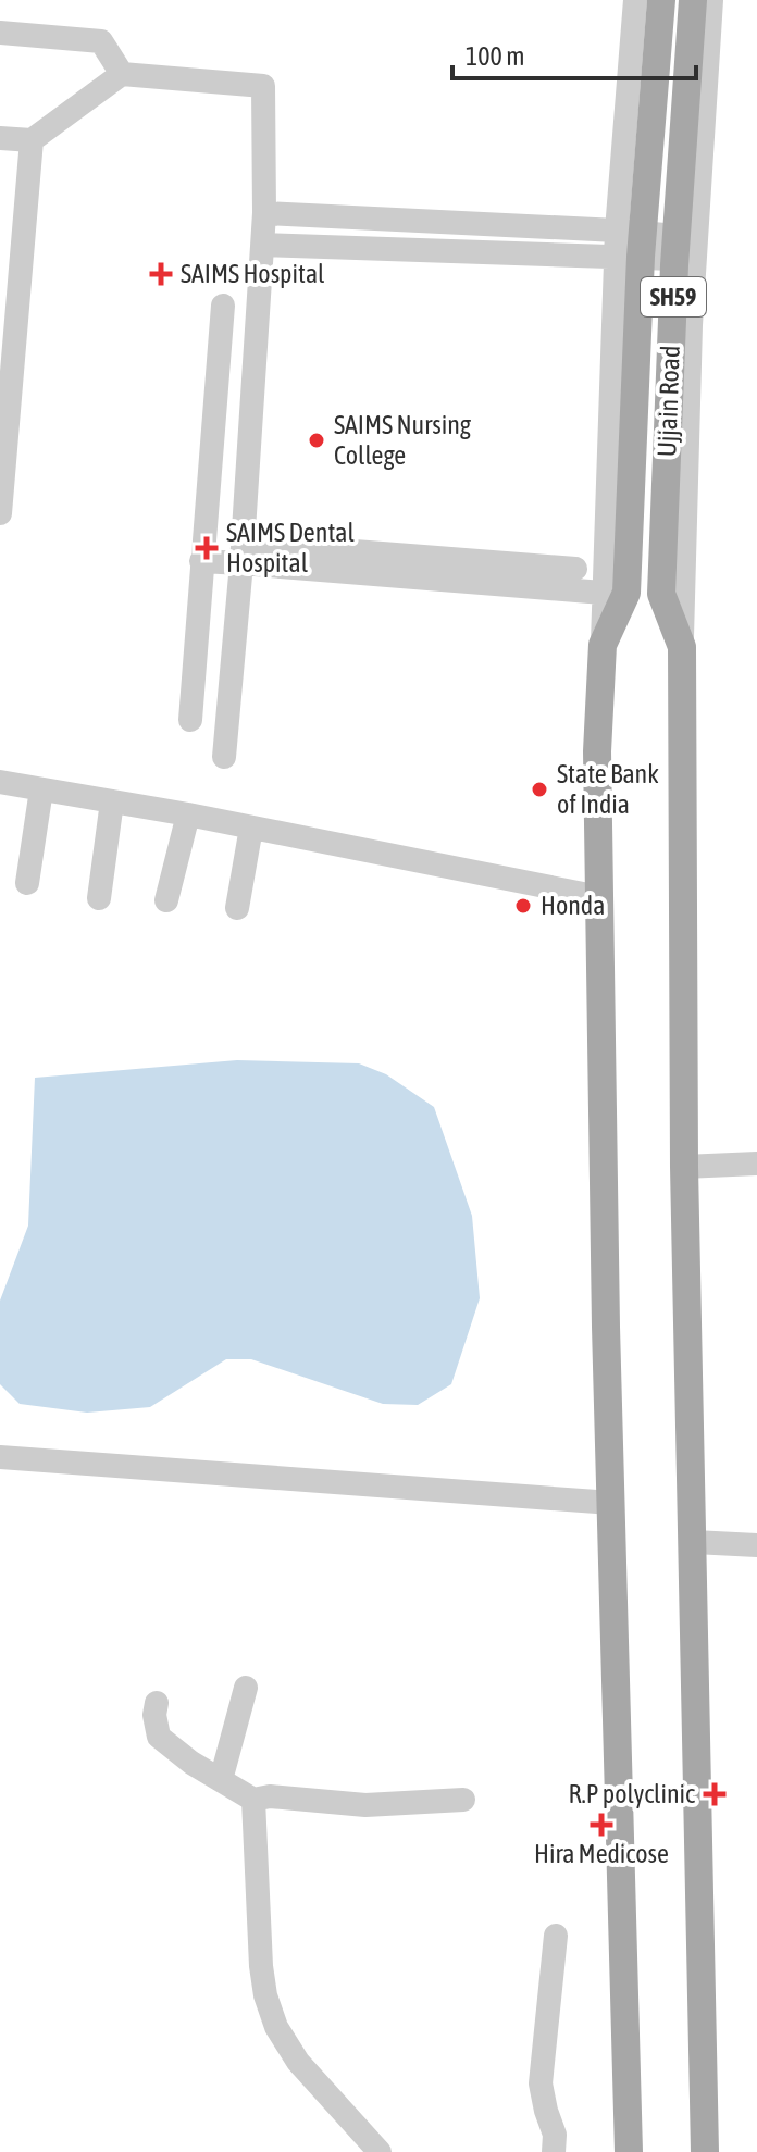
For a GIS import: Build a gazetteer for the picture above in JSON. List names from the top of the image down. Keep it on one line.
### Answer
{"streets":{"main road":["SH59","Ujjain Road"]},"places":{"health":["SAIMS Hospital","SAIMS Dental Hospital","R.P polyclinic","Hira Medicose"],"other":["SAIMS Nursing College","State Bank of India","Honda"]},"scale_bar":"100 m"}
